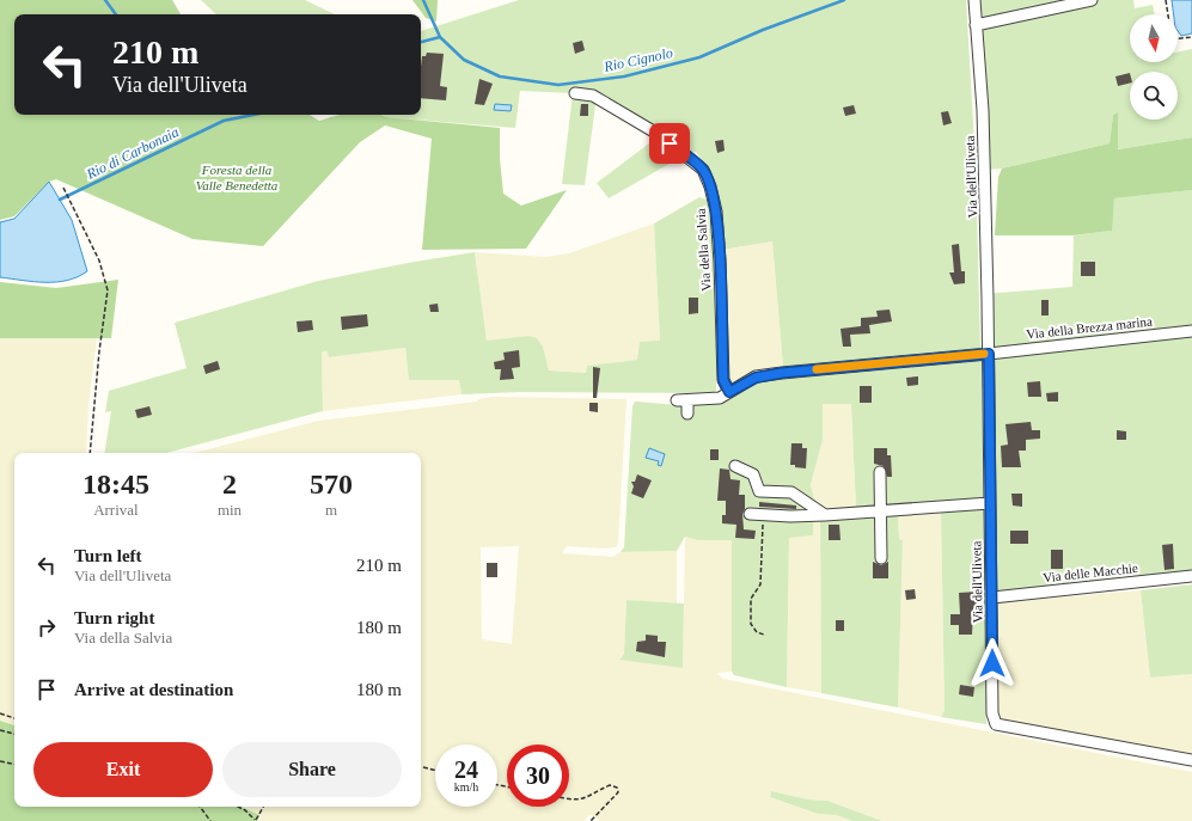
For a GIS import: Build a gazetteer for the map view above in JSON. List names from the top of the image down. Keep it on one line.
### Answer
{"streets":{"street":["Via dell'Uliveta","Via della Salvia","Via della Brezza marina","Via delle Macchie"]},"crossings":[["Via dell'Uliveta","Via della Brezza marina"],["Via dell'Uliveta","Via delle Macchie"]],"water":["Rio Cignolo","Rio di Carbonaia"],"parks":["Foresta della Valle Benedetta"],"north":"bottom","page":{"turn":["210 m","Via dell'Uliveta"],"eta":["18:45","Arrival","2","min","570","m"],"list":[{"name":"Turn left","note":"Via dell'Uliveta","value":"210 m"},{"name":"Turn right","note":"Via della Salvia","value":"180 m"},{"name":"Arrive at destination","value":"180 m"}],"buttons":["Exit","Share"],"speed":"24 km/h","limit":"30"}}
